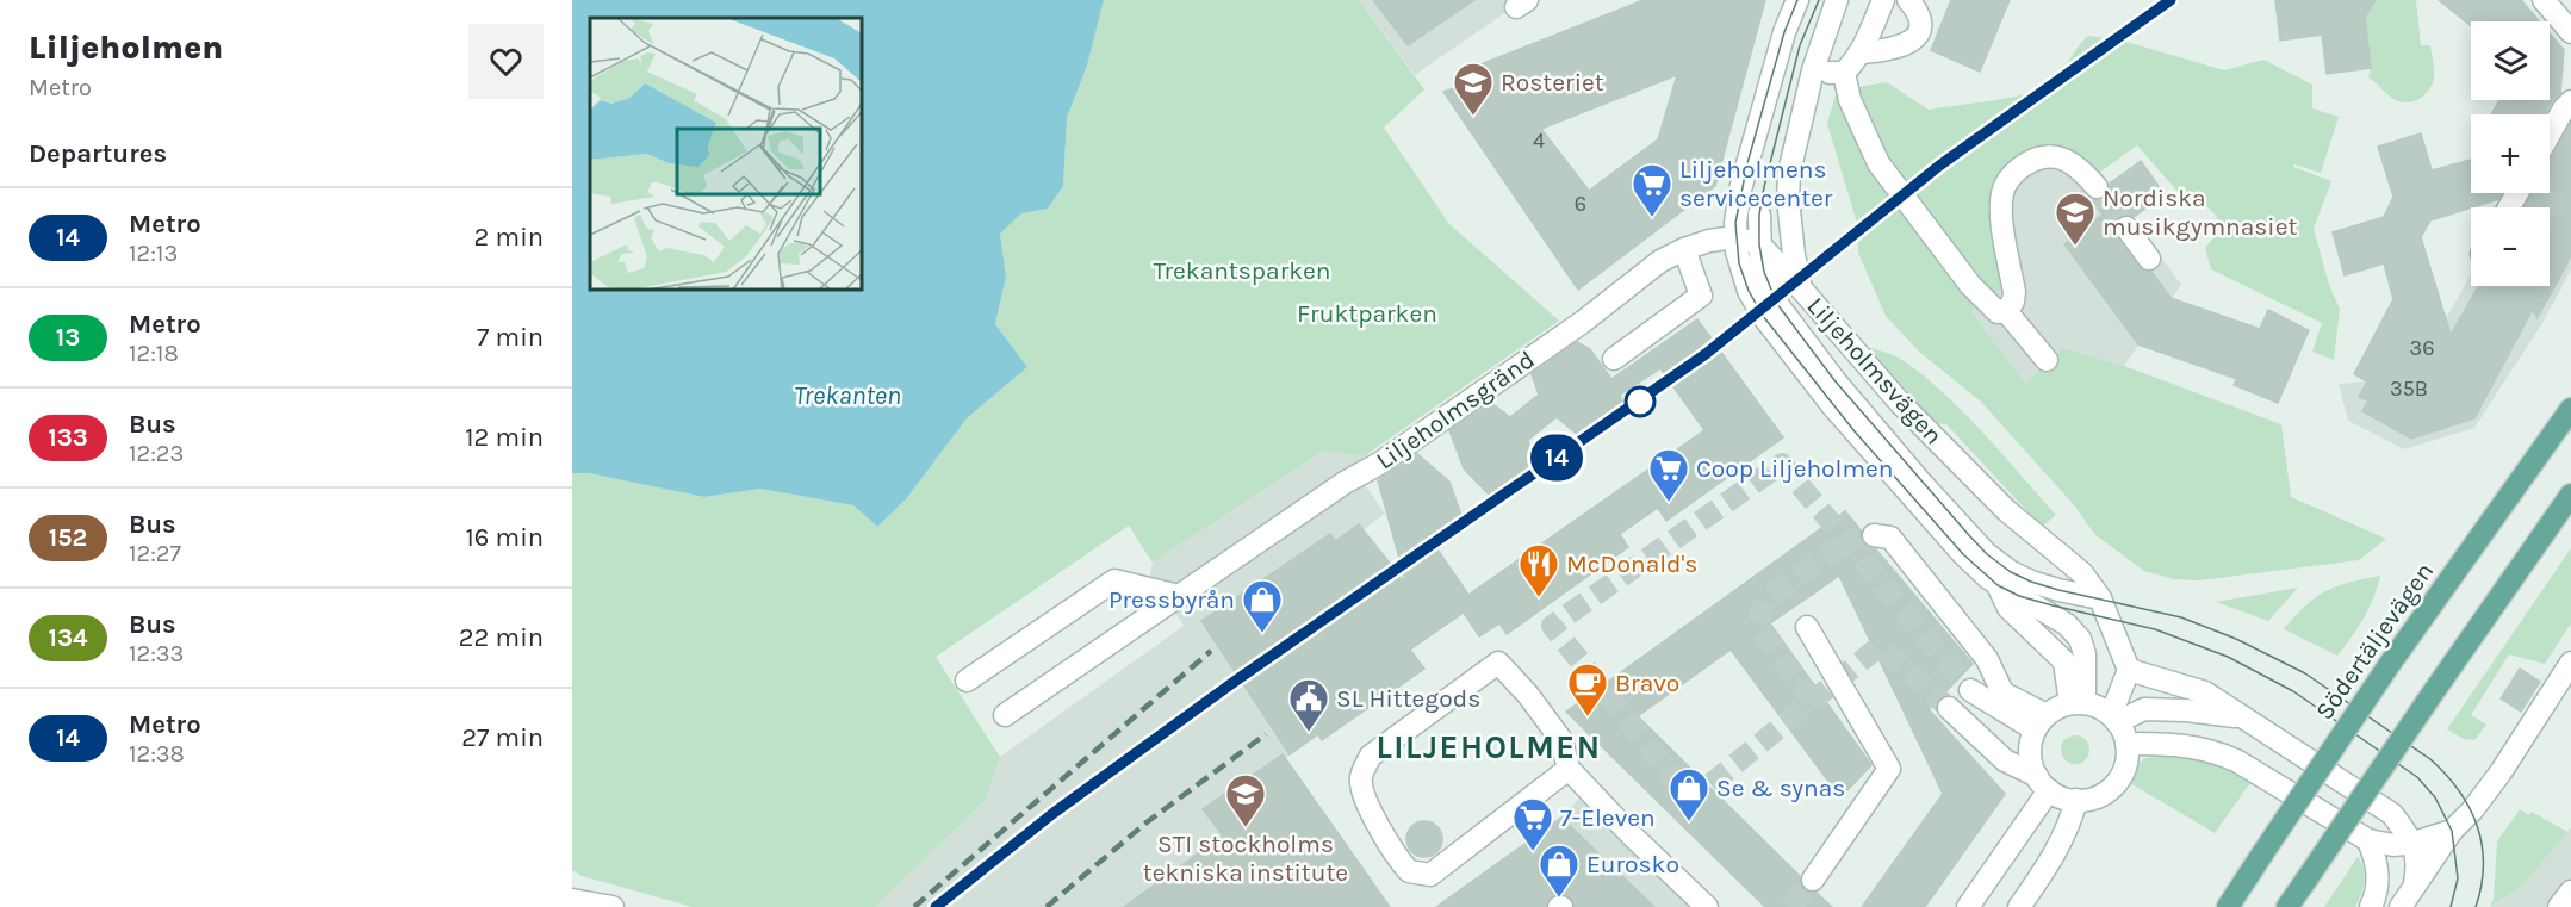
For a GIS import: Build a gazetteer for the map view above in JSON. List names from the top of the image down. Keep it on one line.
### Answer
{"streets":{"main road":["Södertäljevägen"],"street":["Liljeholmsvägen","Liljeholmsgränd"]},"crossings":[["Liljeholmsvägen","Liljeholmsgränd"]],"districts":["LILJEHOLMEN"],"water":["Trekanten"],"parks":["Trekantsparken","Fruktparken"],"places":{"school or university":["Rosteriet","Nordiska musikgymnasiet","STI stockholms tekniska institute"],"supermarket":["Liljeholmens servicecenter","Coop Liljeholmen","7-Eleven"],"restaurant":["McDonald's"],"shop":["Pressbyrån","Se & synas","Eurosko"],"cafe":["Bravo"],"public building":["SL Hittegods"]},"lines":["metro line 14"],"house_numbers":["4","6","36","35B"],"page":{"heading":[["Liljeholmen","Metro"],"Departures"],"on_map":"14","map_buttons":["+","−"],"list":[{"mark":"14","name":"Metro","note":"12:13","value":"2 min"},{"mark":"13","name":"Metro","note":"12:18","value":"7 min"},{"mark":"133","name":"Bus","note":"12:23","value":"12 min"},{"mark":"152","name":"Bus","note":"12:27","value":"16 min"},{"mark":"134","name":"Bus","note":"12:33","value":"22 min"},{"mark":"14","name":"Metro","note":"12:38","value":"27 min"}]}}
